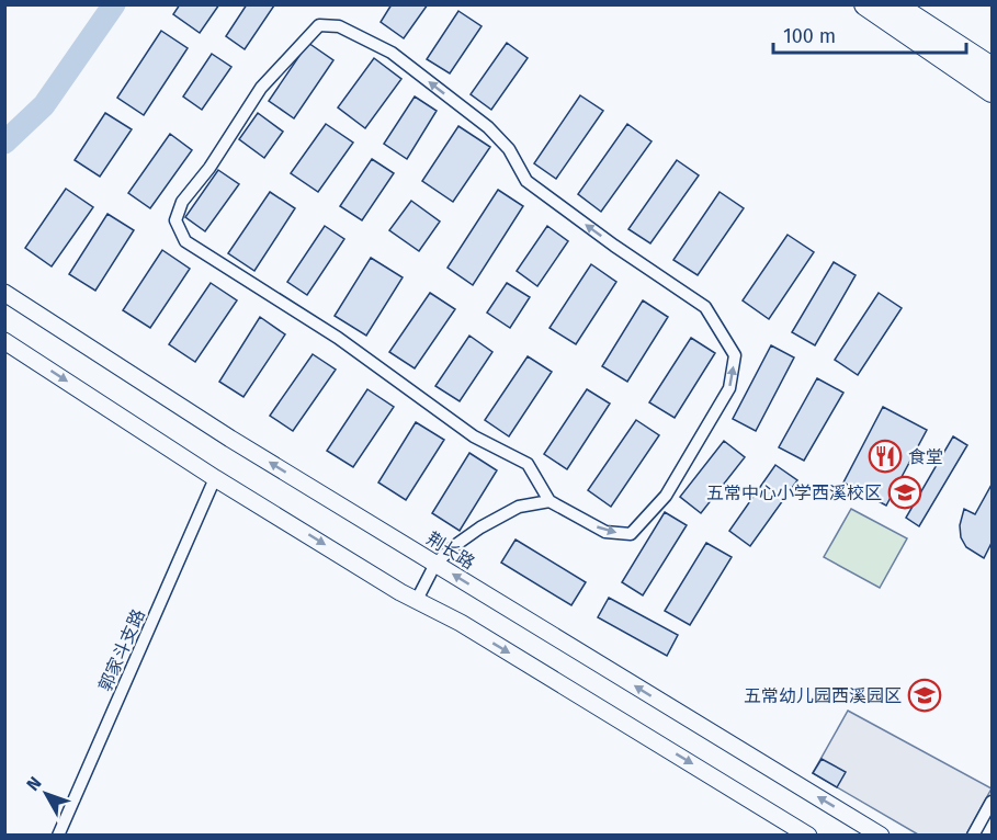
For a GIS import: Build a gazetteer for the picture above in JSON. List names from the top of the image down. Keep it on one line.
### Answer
{"streets":{"main road":["荆长路"],"street":["郭家斗支路"]},"places":{"restaurant":["食堂"],"school or university":["五常中心小学西溪校区","五常幼儿园西溪园区"]},"scale_bar":"100 m","north":"top left"}
